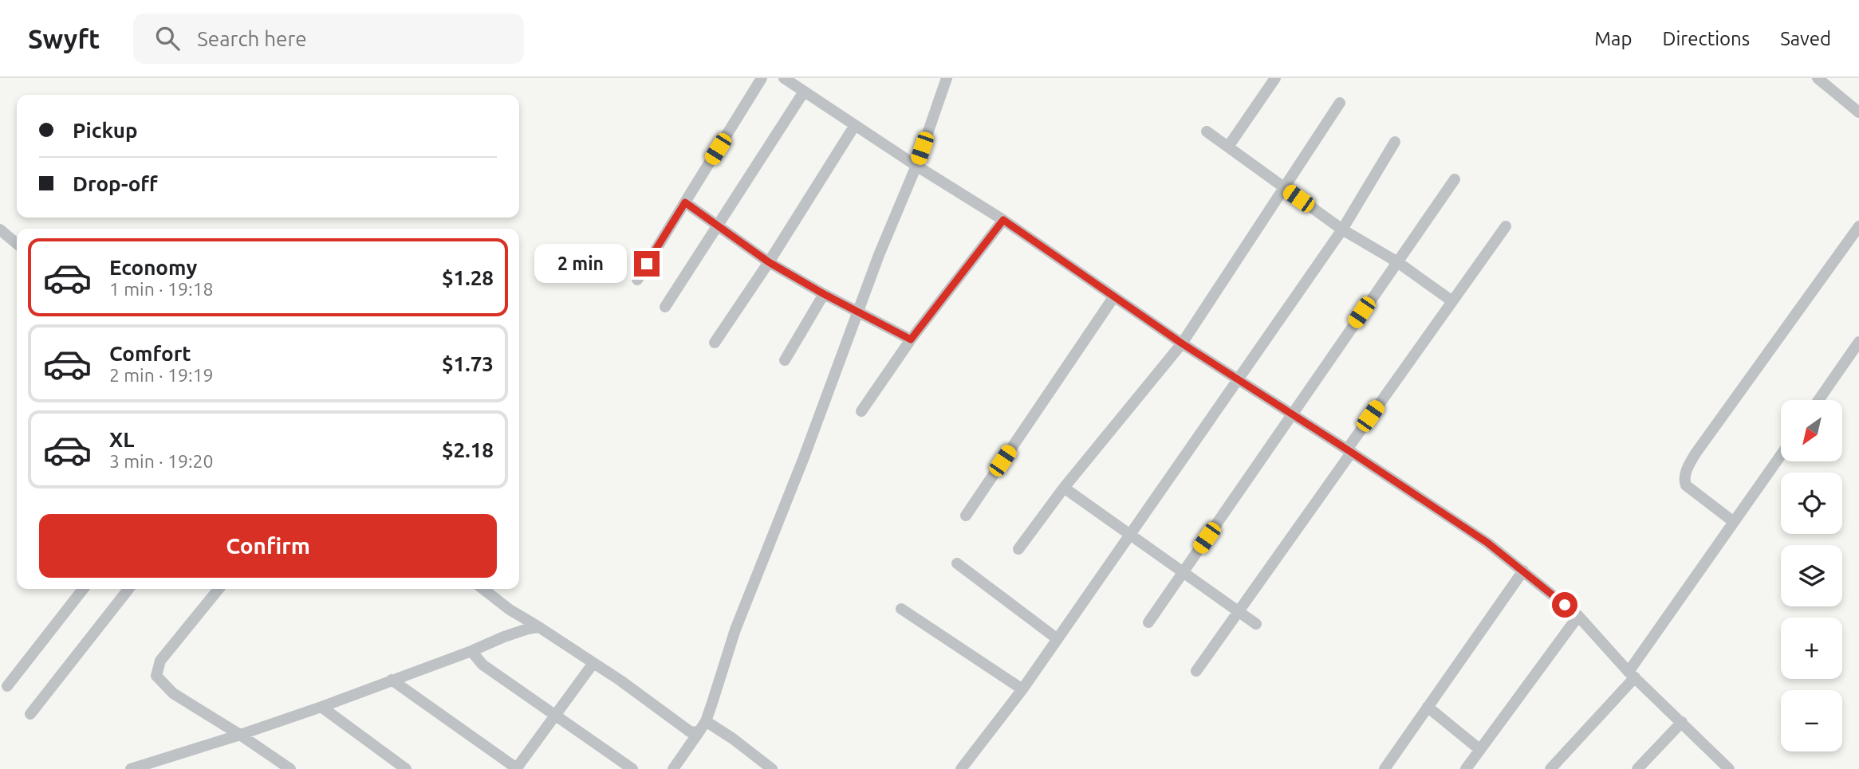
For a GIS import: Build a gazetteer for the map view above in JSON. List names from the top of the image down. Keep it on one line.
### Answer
{"north":"bottom left","page":{"header":"Swyft","search":"Search here","nav":["Map","Directions","Saved"],"banner":["Pickup","Drop-off"],"list":[{"name":"Economy","note":"1 min · 19:18","value":"$1.28"},{"name":"Comfort","note":"2 min · 19:19","value":"$1.73"},{"name":"XL","note":"3 min · 19:20","value":"$2.18"}],"bubble":"2 min","map_buttons":["+","−"],"buttons":"Confirm"}}
